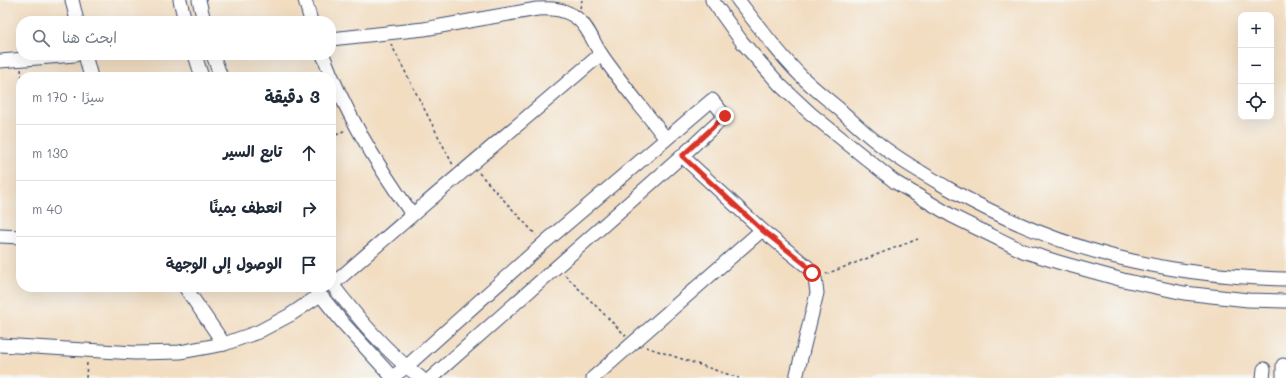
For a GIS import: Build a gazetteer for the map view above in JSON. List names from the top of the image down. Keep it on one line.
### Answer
{"page":{"map_buttons":["+","−"],"search":"ابحث هنا","heading":["3 دقيقة","سيرًا · 170 m"],"list":[["تابع السير","130 m"],["انعطف يمينًا","40 m"],"الوصول إلى الوجهة"]}}
